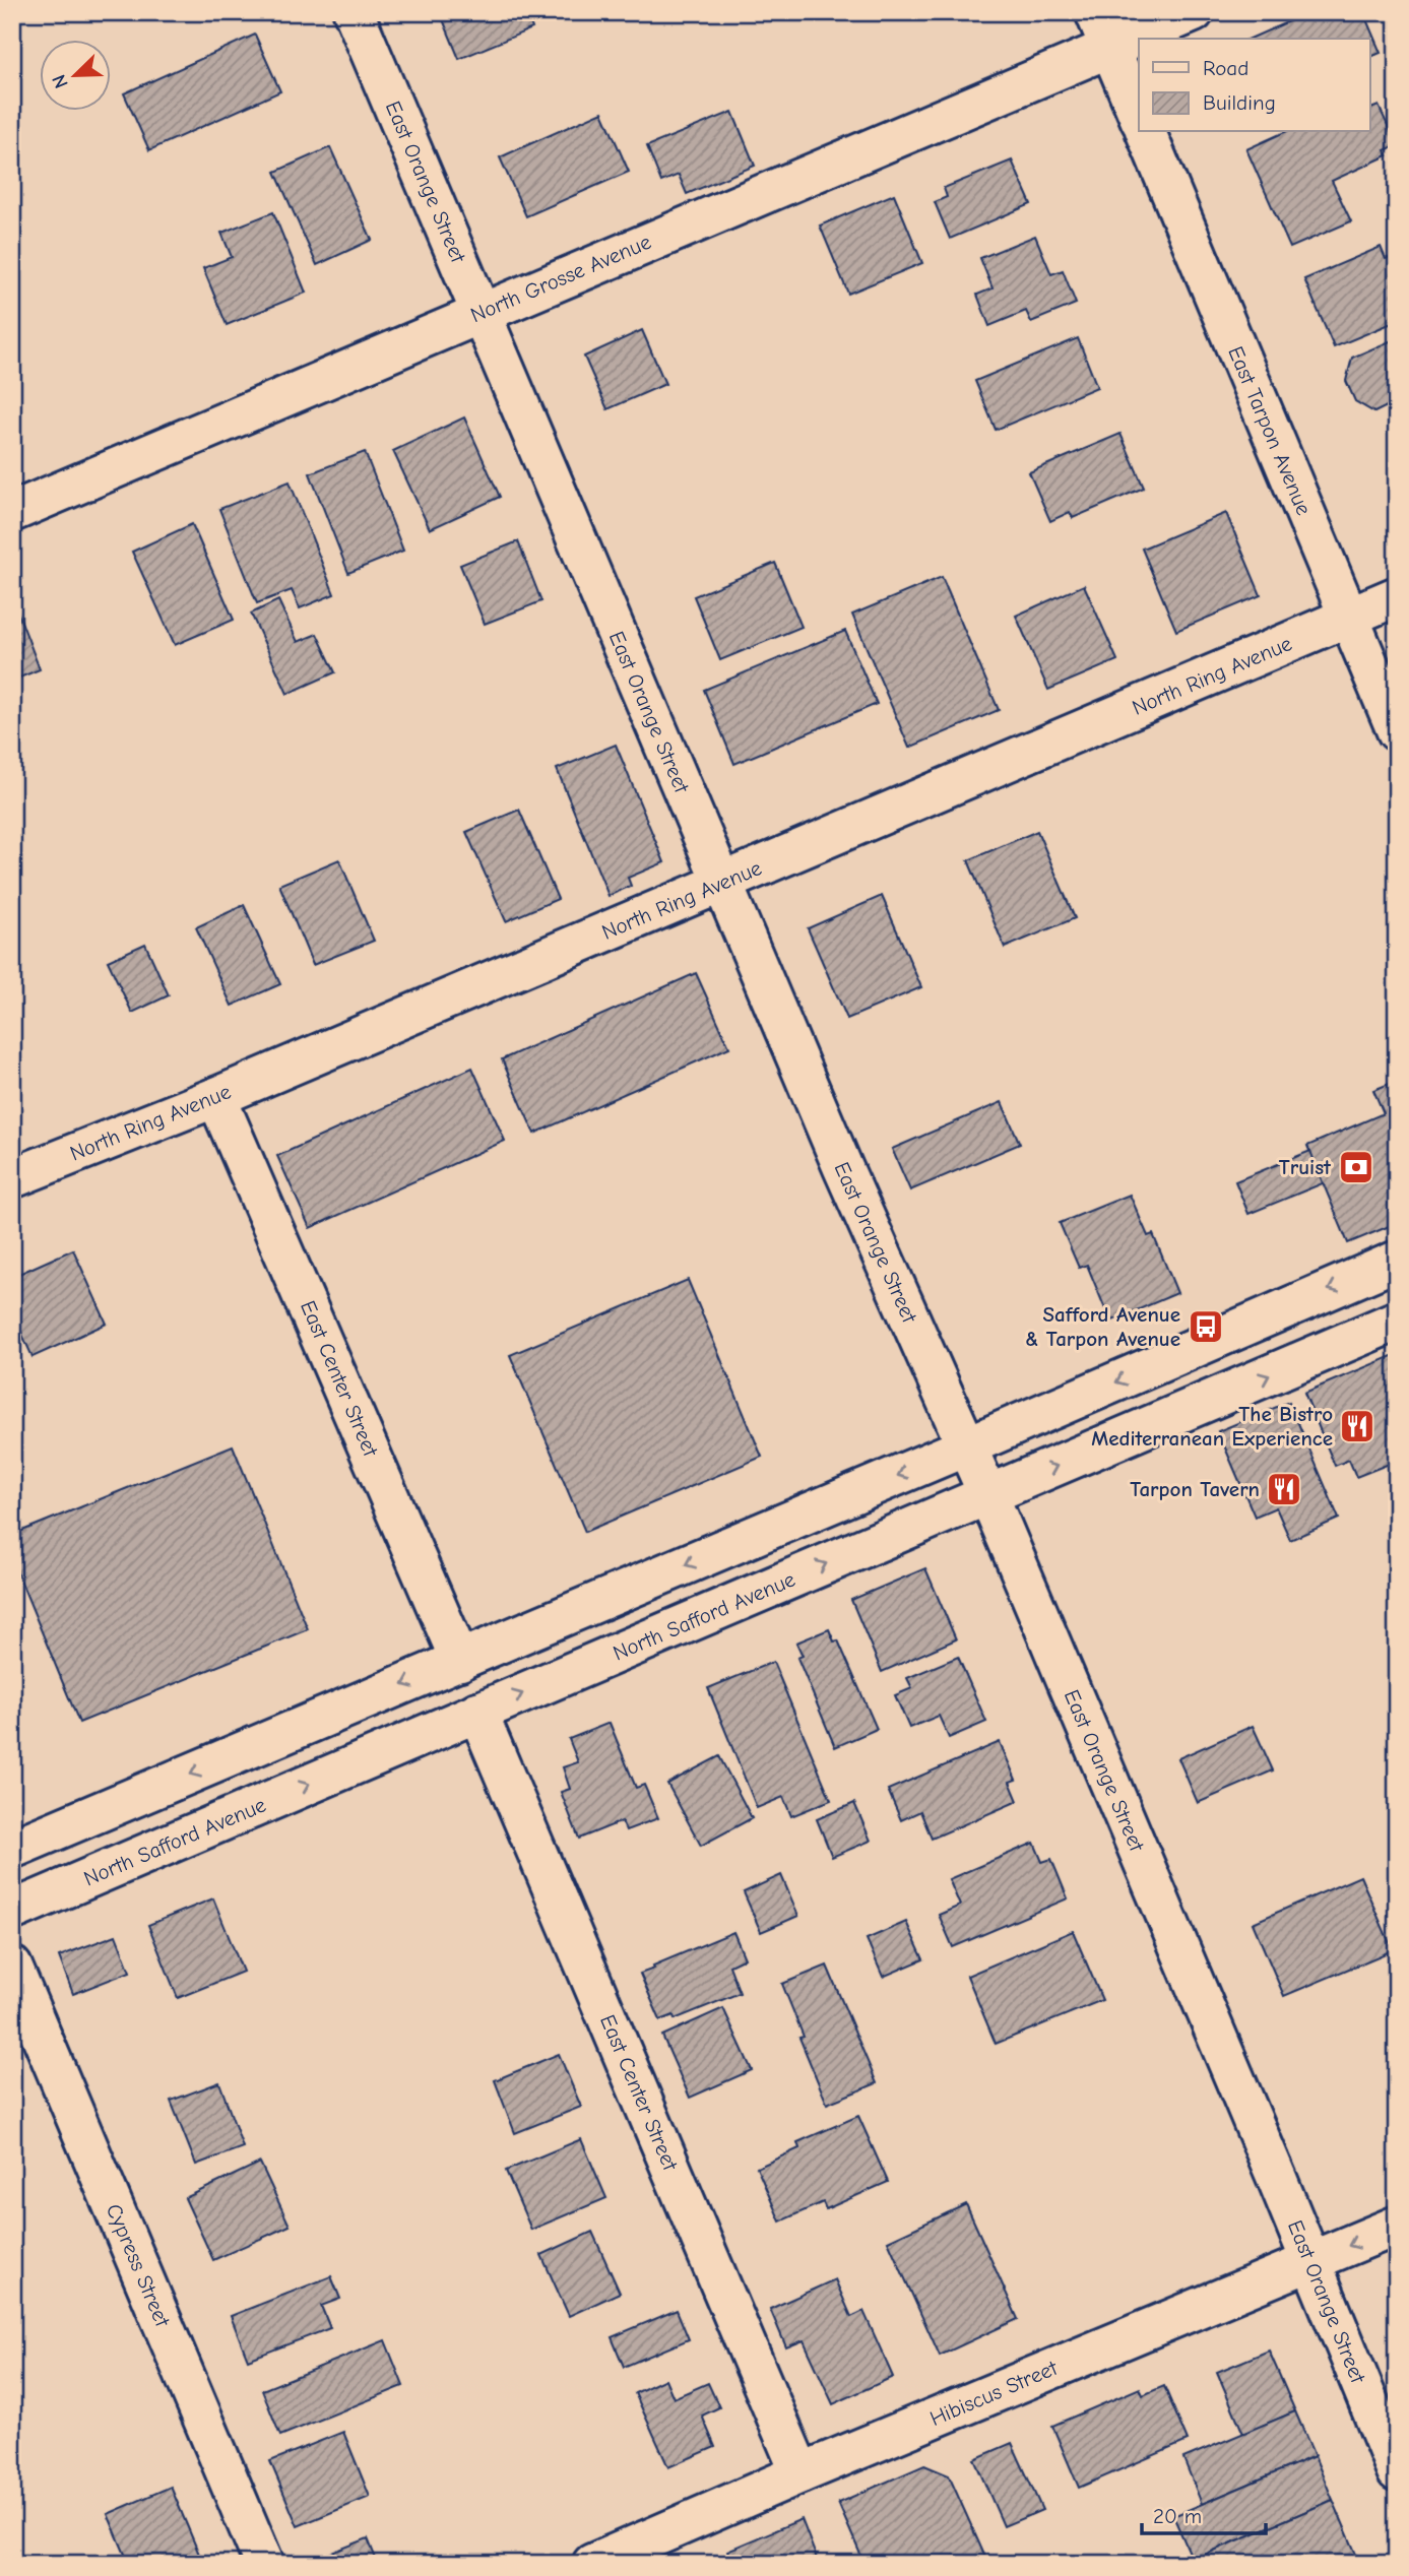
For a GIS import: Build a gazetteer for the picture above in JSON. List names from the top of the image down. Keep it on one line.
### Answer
{"streets":{"street":["East Orange Street","North Grosse Avenue","East Tarpon Avenue","North Ring Avenue","East Center Street","North Safford Avenue","Cypress Street","Hibiscus Street"]},"crossings":[["East Orange Street","North Grosse Avenue"],["East Orange Street","North Ring Avenue"],["East Orange Street","North Safford Avenue"],["East Orange Street","Hibiscus Street"],["East Tarpon Avenue","North Ring Avenue"],["North Ring Avenue","East Center Street"],["East Center Street","North Safford Avenue"],["East Center Street","Hibiscus Street"]],"places":{"bank":["Truist"],"bus stop":["Safford Avenue & Tarpon Avenue"],"restaurant":["The Bistro Mediterranean Experience","Tarpon Tavern"]},"legend":["Road","Building"],"scale_bar":"20 m","north":"bottom left"}
